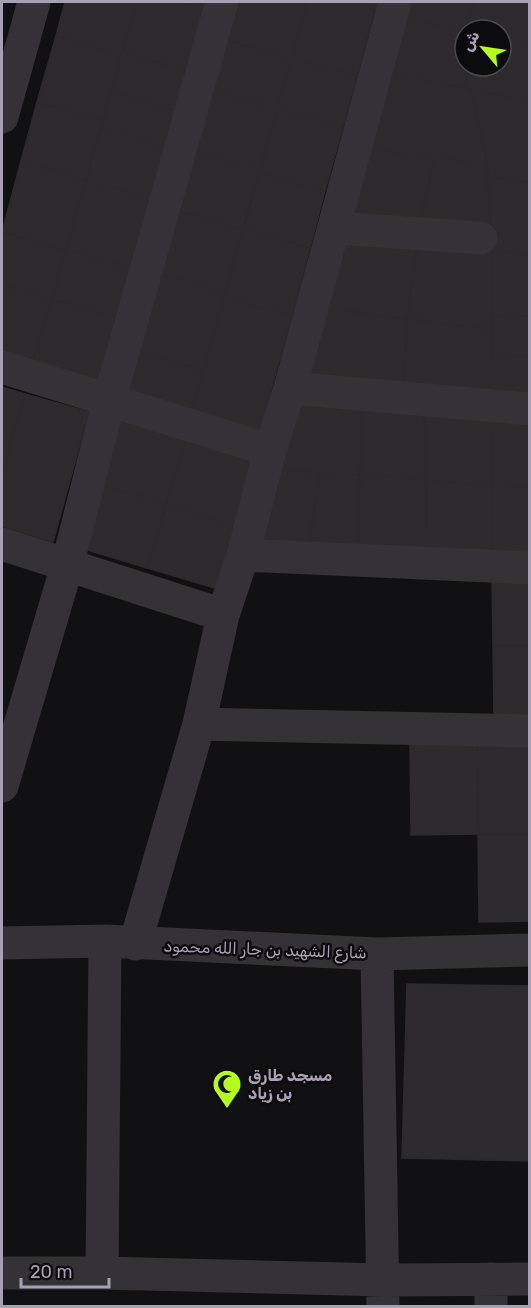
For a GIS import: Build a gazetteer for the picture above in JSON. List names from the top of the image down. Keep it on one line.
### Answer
{"streets":{"street":["شارع الشهيد بن جار الله محمود"]},"places":{"mosque":["مسجد طارق بن زياد"]},"scale_bar":"20 m","north":"top left"}
